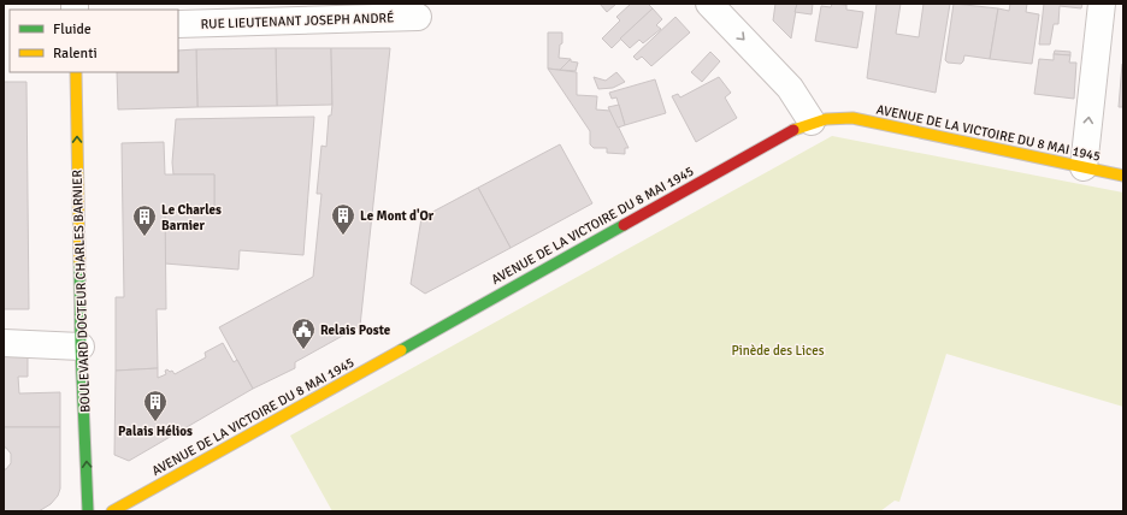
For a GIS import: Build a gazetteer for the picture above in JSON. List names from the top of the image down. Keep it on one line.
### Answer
{"streets":{"street":["RUE LIEUTENANT JOSEPH ANDRÉ","AVENUE DE LA VICTOIRE DU 8 MAI 1945","BOULEVARD DOCTEUR CHARLES BARNIER"]},"one_way":["BOULEVARD DOCTEUR CHARLES BARNIER"],"parks":["Pinède des Lices"],"places":{"building":["Le Mont d'Or","Le Charles Barnier","Palais Hélios"],"public building":["Relais Poste"]},"legend":["Fluide","Ralenti"]}
